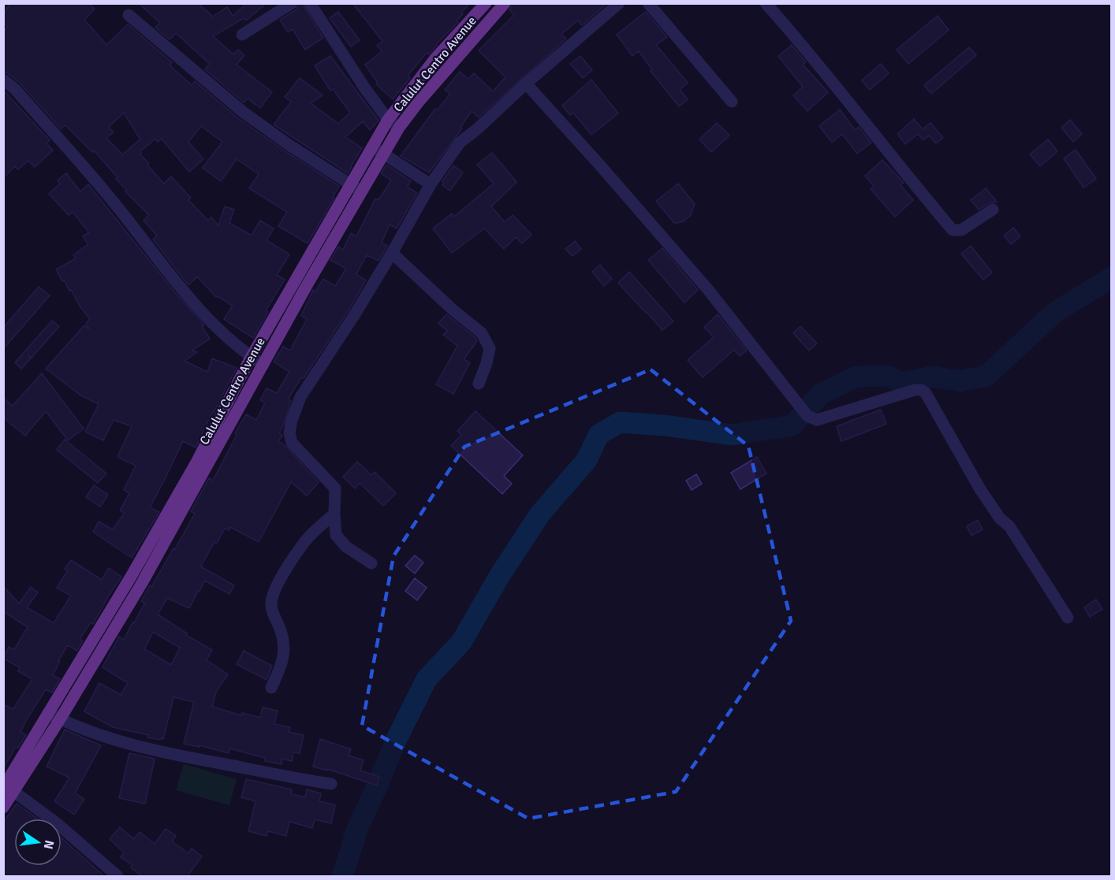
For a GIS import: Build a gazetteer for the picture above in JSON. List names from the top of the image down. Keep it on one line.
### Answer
{"streets":{"main road":["Calulut Centro Avenue"]},"north":"right"}
